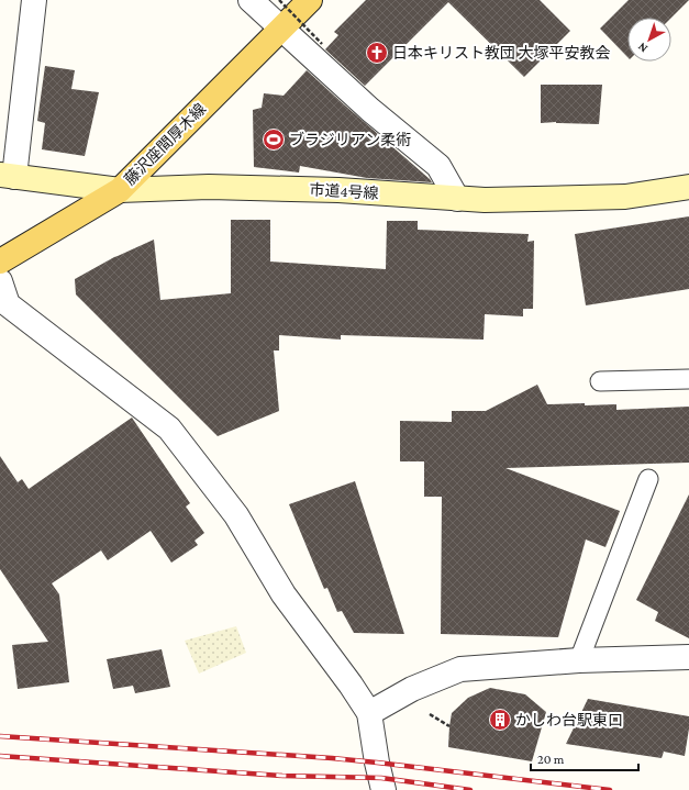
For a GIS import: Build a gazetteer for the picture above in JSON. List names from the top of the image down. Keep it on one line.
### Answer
{"streets":{"main road":["藤沢座間厚木線"],"street":["市道4号線"]},"crossings":[["藤沢座間厚木線","市道4号線"]],"places":{"church":["日本キリスト教団 大塚平安教会"],"sports":["ブラジリアン柔術"],"building":["かしわ台駅東口"]},"scale_bar":"20 m","north":"bottom left"}
